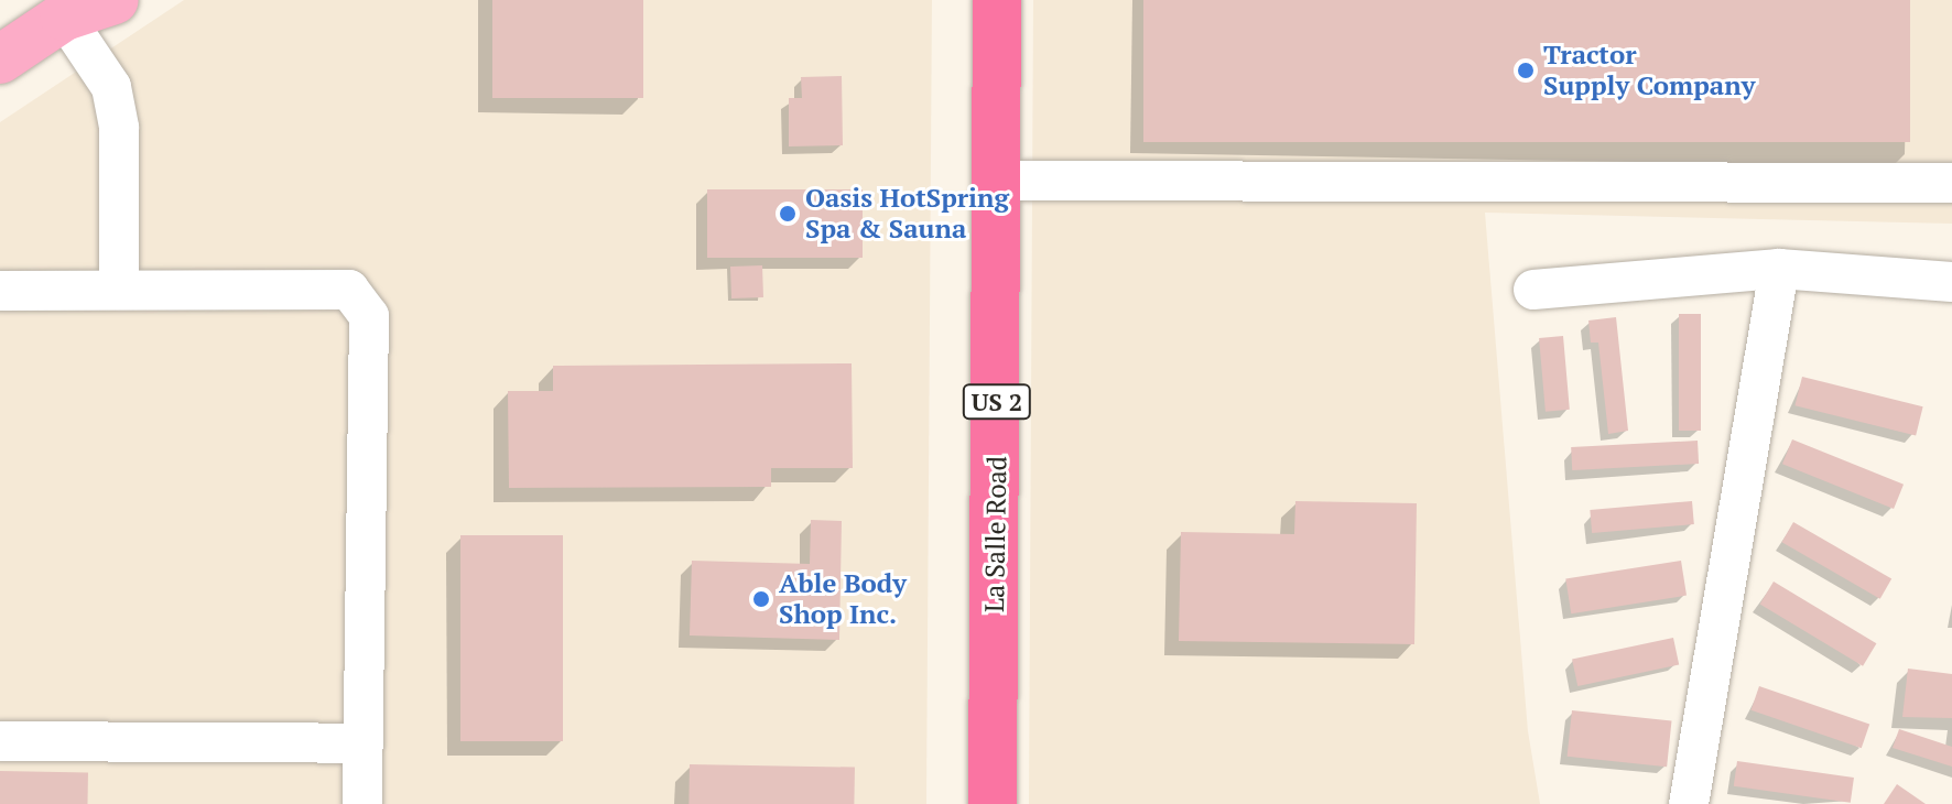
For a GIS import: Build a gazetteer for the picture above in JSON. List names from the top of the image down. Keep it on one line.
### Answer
{"streets":{"highway":["US 2","La Salle Road"]},"places":["Tractor Supply Company","Oasis HotSpring Spa & Sauna","Able Body Shop Inc."]}
